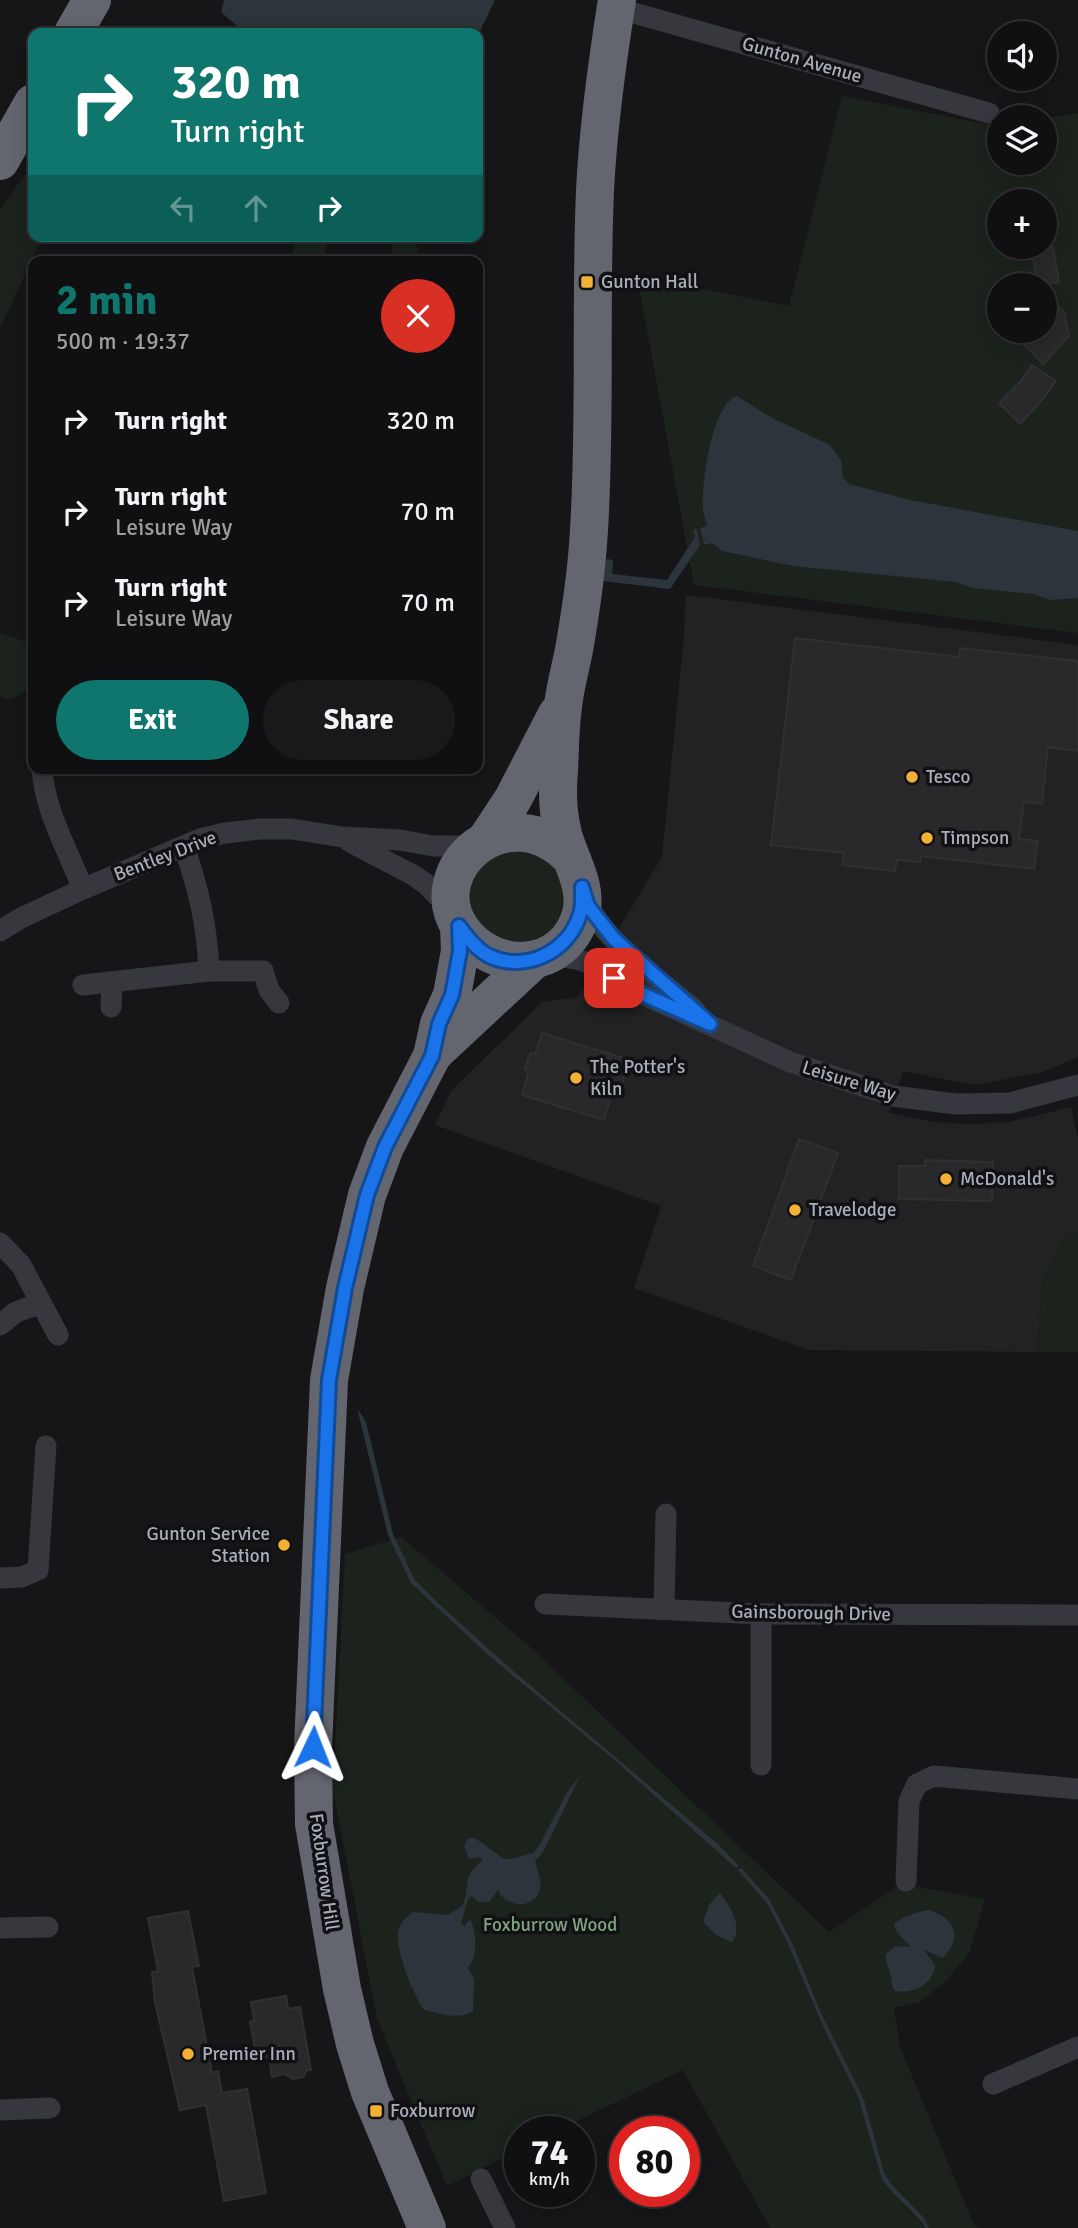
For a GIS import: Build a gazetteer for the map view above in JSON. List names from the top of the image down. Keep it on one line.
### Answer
{"streets":{"highway":["Foxburrow Hill"],"street":["Gunton Avenue","Bentley Drive","Leisure Way","Gainsborough Drive"]},"crossings":[["Bentley Drive","Leisure Way"],["Bentley Drive","Foxburrow Hill"],["Leisure Way","Foxburrow Hill"]],"parks":["Foxburrow Wood"],"places":{"transit":["Gunton Hall","Foxburrow"],"other":["Tesco","Timpson","The Potter's Kiln","McDonald's","Travelodge","Gunton Service Station","Premier Inn"]},"page":{"map_buttons":["+","−"],"turn":["320 m","Turn right"],"heading":["2 min","500 m · 19:37"],"list":[{"name":"Turn right","value":"320 m"},{"name":"Turn right","note":"Leisure Way","value":"70 m"},{"name":"Turn right","note":"Leisure Way","value":"70 m"}],"buttons":["Exit","Share"],"speed":"74 km/h","limit":"80"}}
